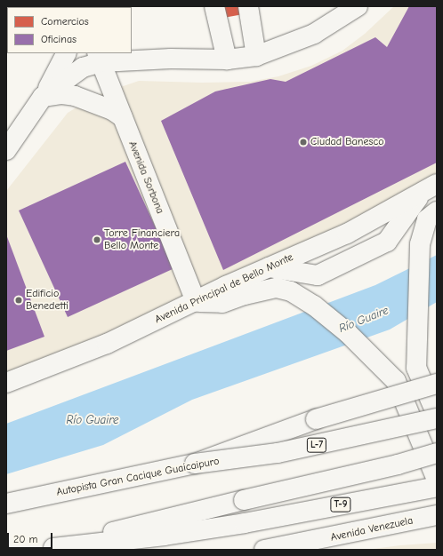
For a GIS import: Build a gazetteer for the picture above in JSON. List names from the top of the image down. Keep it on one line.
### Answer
{"streets":{"main road":["Avenida Sorbona","Avenida Principal de Bello Monte","L-7","Autopista Gran Cacique Guaicaipuro","T-9","Avenida Venezuela"]},"crossings":[["Avenida Sorbona","Avenida Principal de Bello Monte"]],"water":["Río Guaire"],"places":["Ciudad Banesco","Torre Financiera Bello Monte","Edificio Benedetti"],"legend":["Comercios","Oficinas"],"scale_bar":"20 m"}
